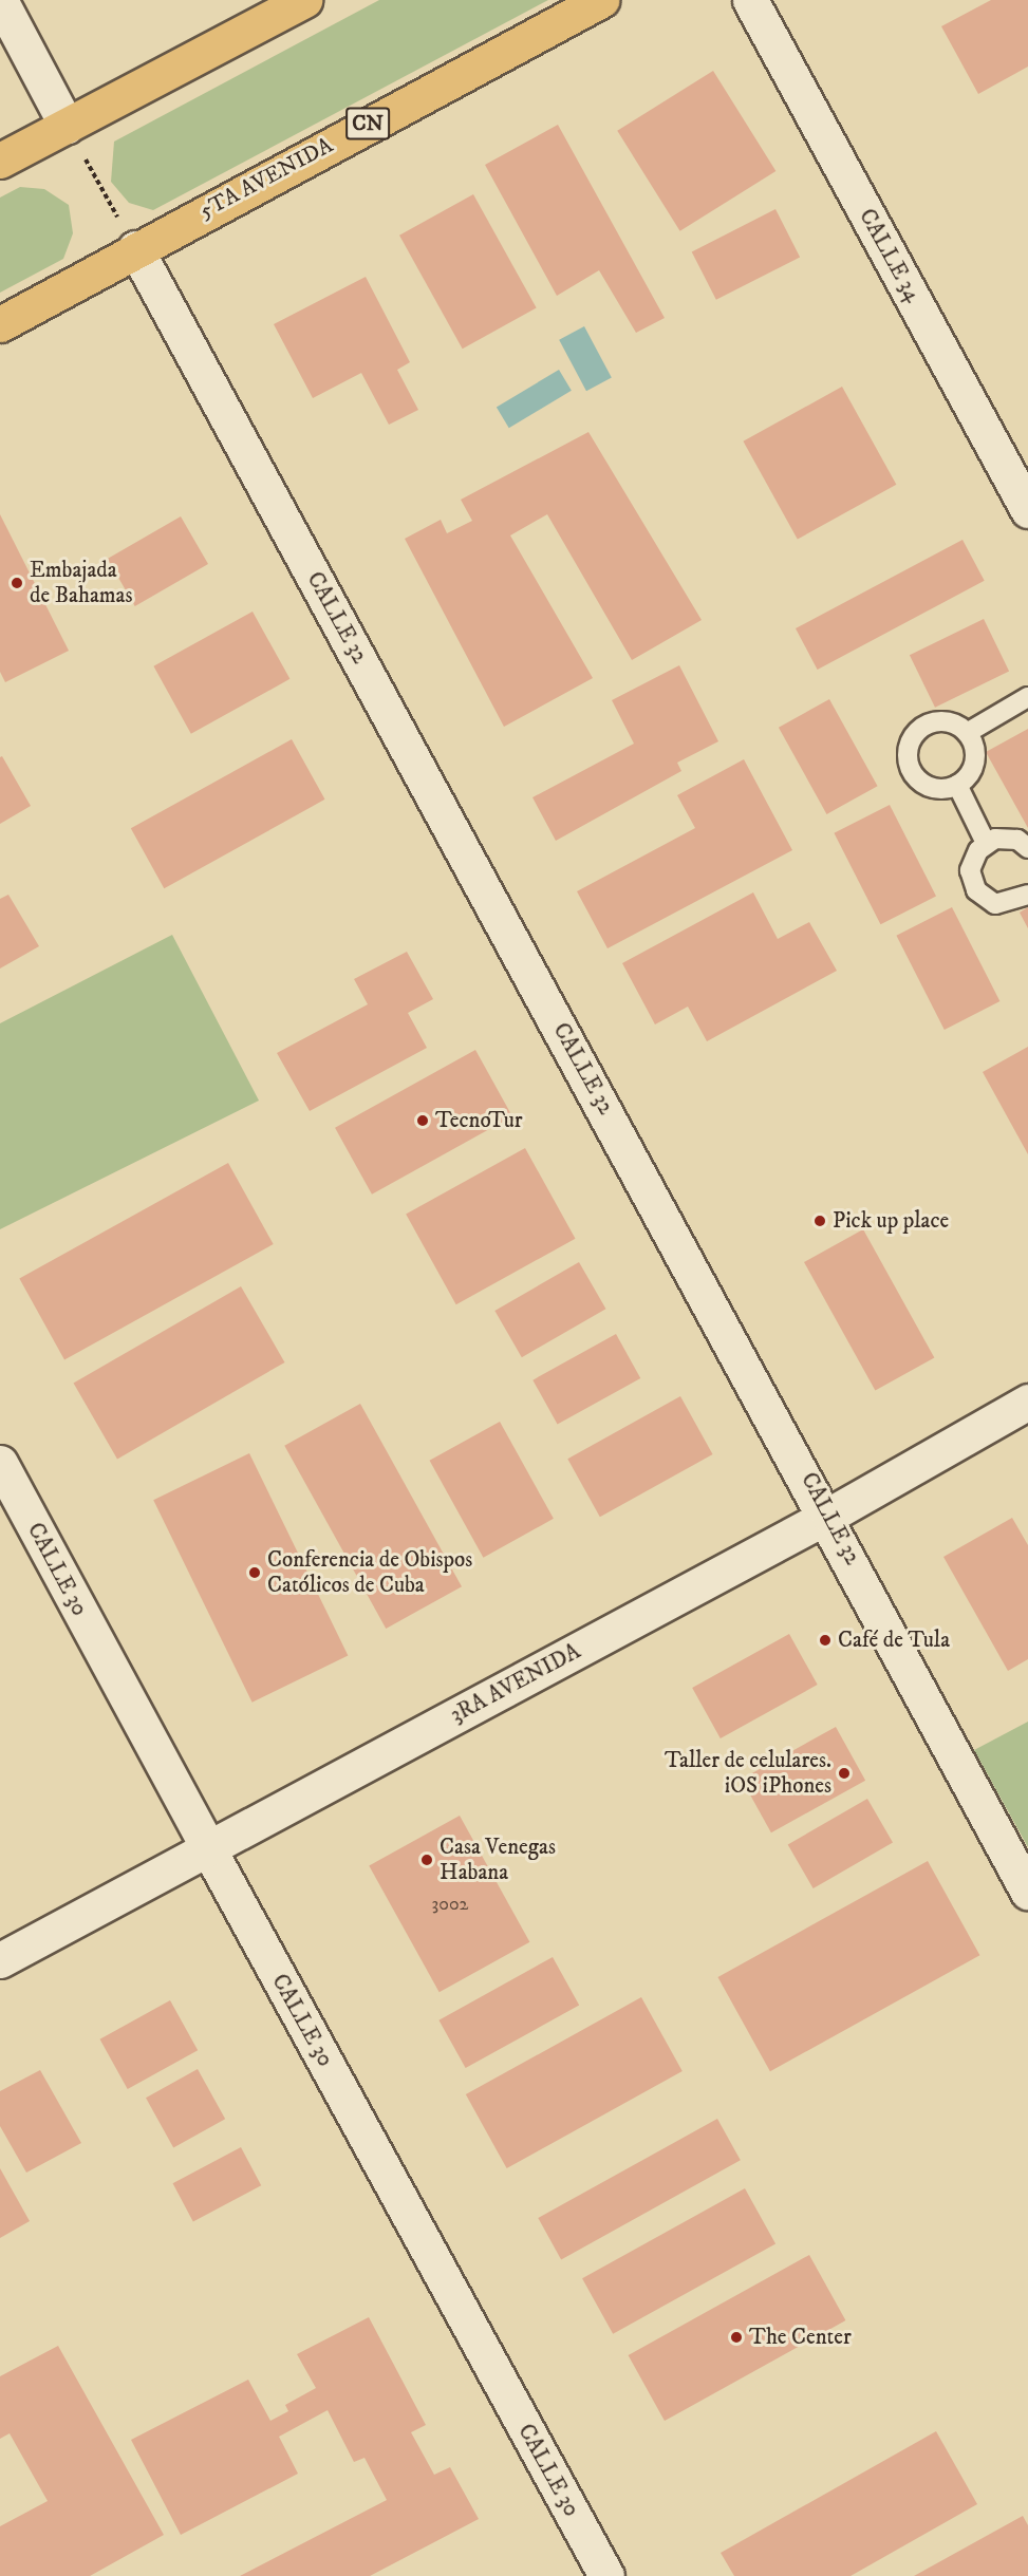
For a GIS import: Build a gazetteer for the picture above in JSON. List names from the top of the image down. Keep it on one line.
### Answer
{"streets":{"highway":["CN","5TA AVENIDA"],"street":["CALLE 34","CALLE 32","CALLE 30","3RA AVENIDA"]},"crossings":[["5TA AVENIDA","CALLE 32"],["CALLE 32","3RA AVENIDA"],["CALLE 30","3RA AVENIDA"]],"places":["Embajada de Bahamas","TecnoTur","Pick up place","Conferencia de Obispos Católicos de Cuba","Café de Tula","Taller de celulares. iOS iPhones","Casa Venegas Habana","The Center"],"house_numbers":["3002"]}
